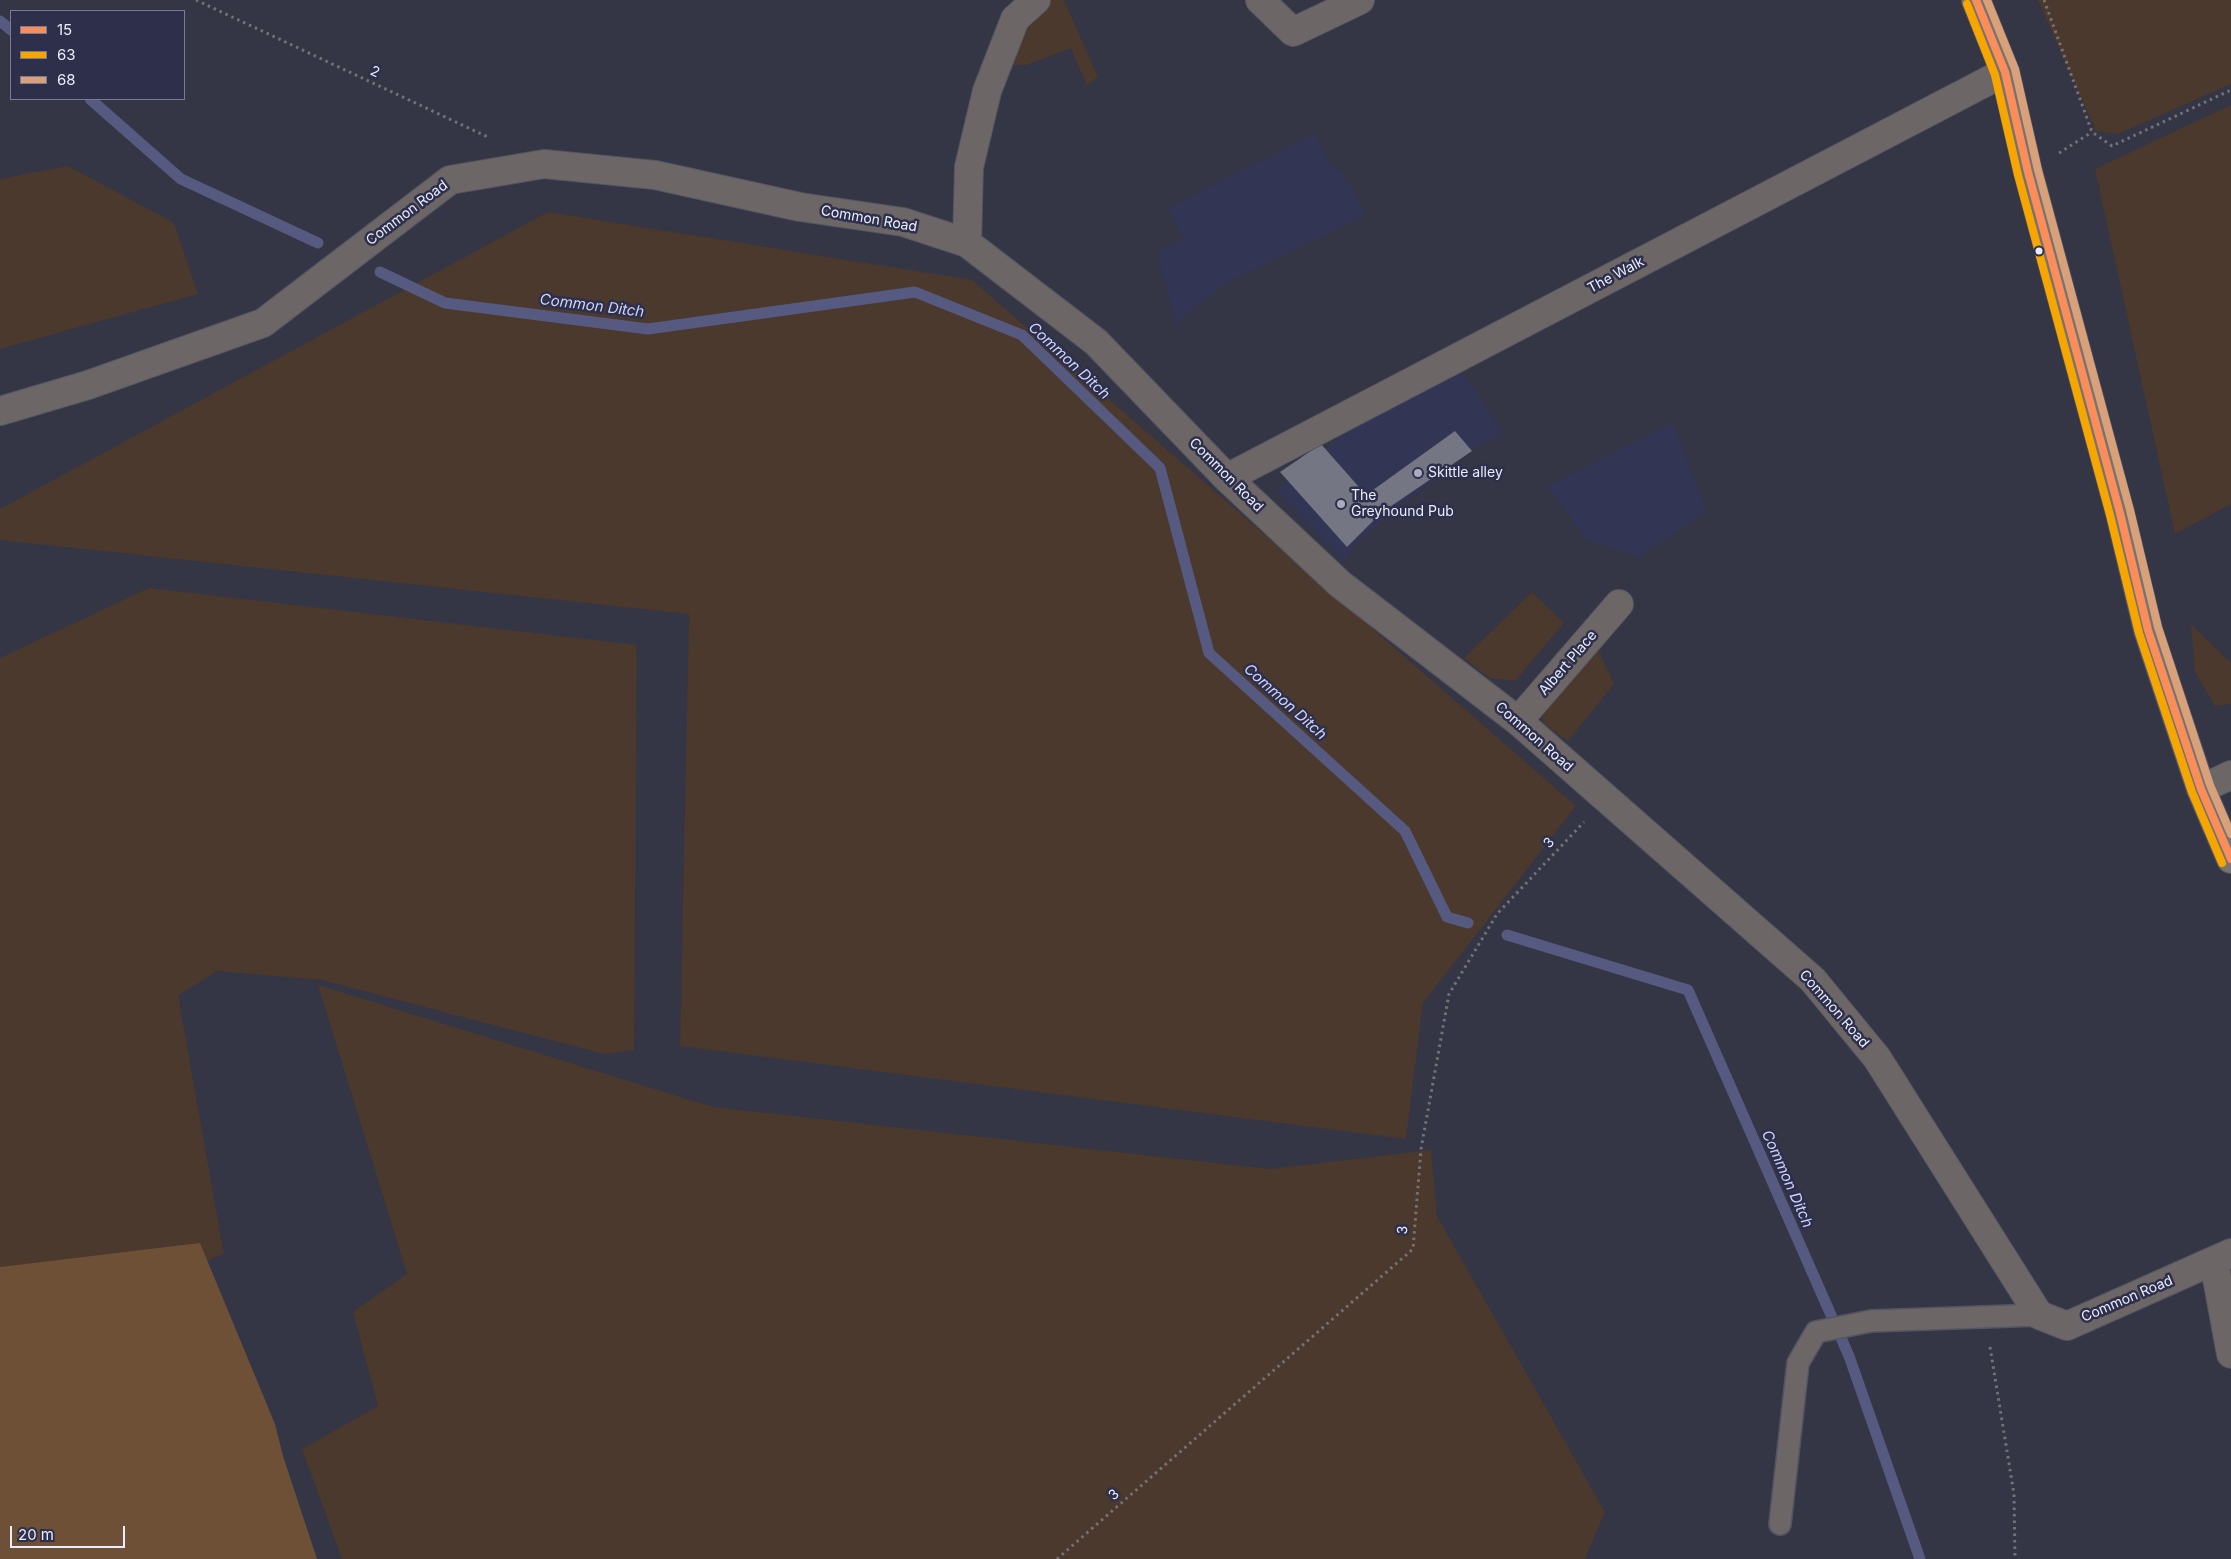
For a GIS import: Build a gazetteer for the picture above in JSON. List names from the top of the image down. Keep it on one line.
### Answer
{"streets":{"street":["Common Road","The Walk","Albert Place"],"path":["2","3"]},"crossings":[["Common Road","The Walk"],["Common Road","Albert Place"],["Common Road","3"]],"water":["Common Ditch"],"places":["Skittle alley","The Greyhound Pub"],"lines":["transit line 15","transit line 68","transit line 63"],"legend":["15","63","68"],"scale_bar":"20 m"}
